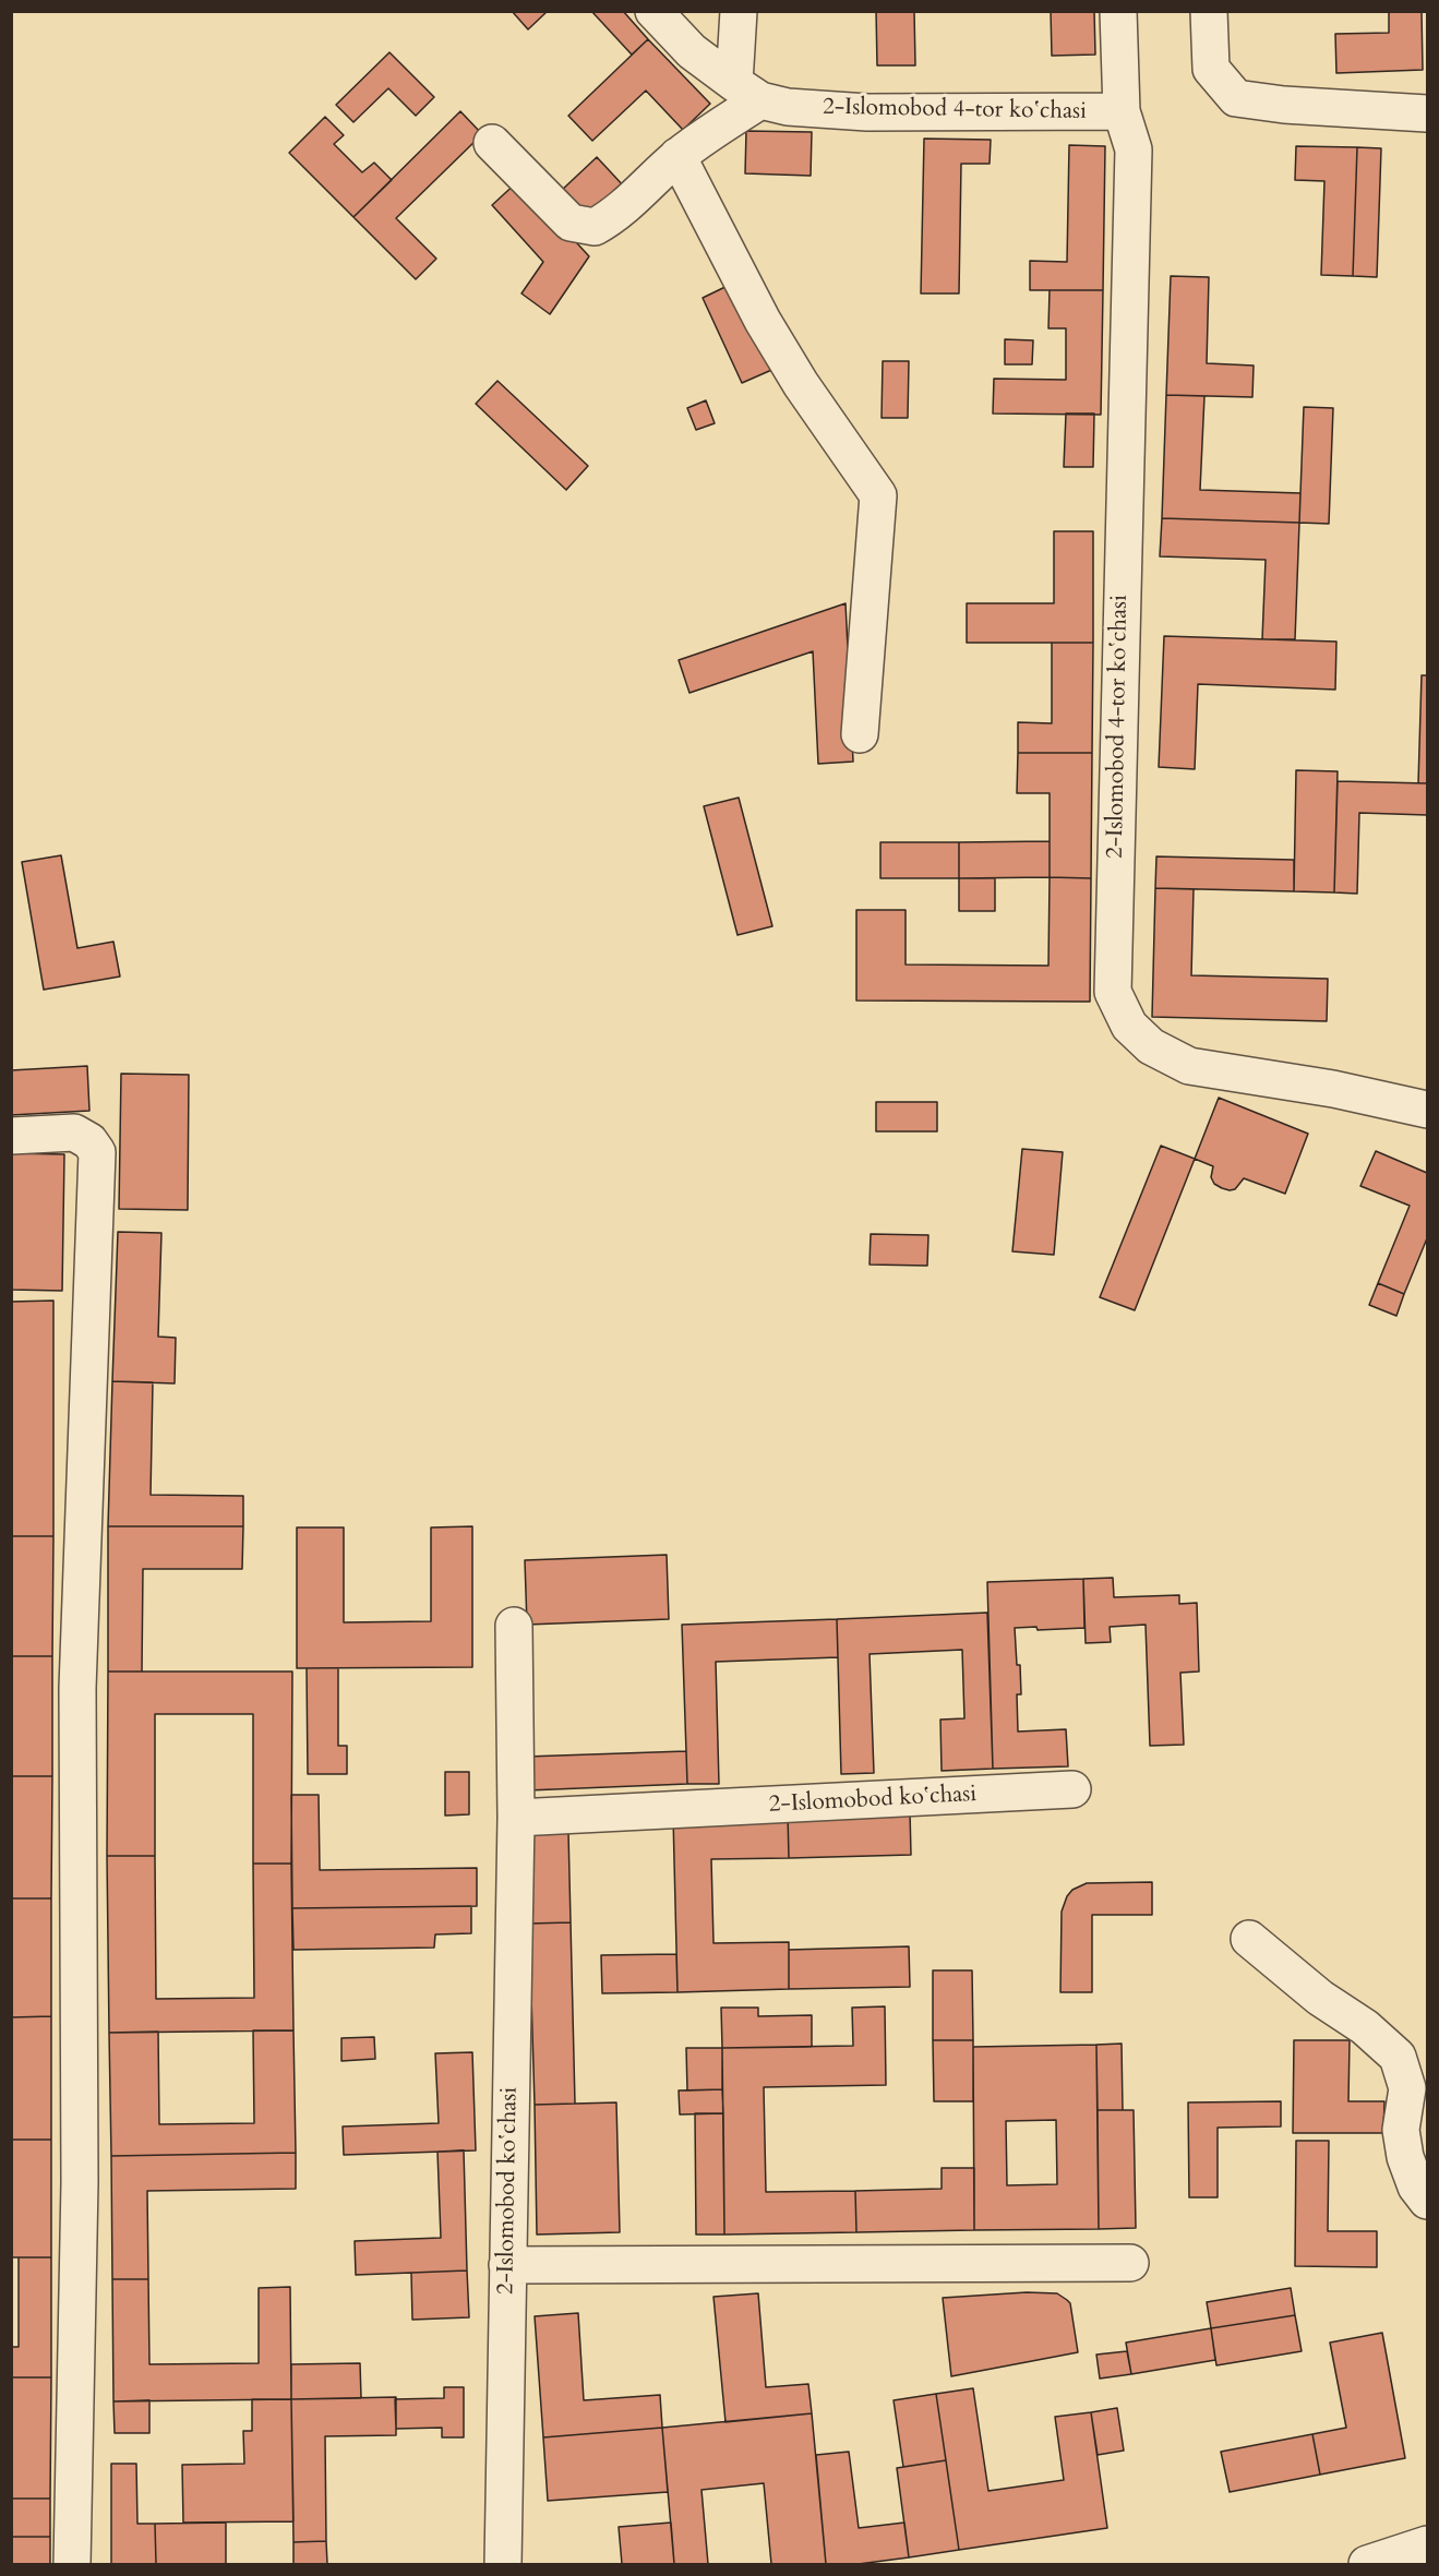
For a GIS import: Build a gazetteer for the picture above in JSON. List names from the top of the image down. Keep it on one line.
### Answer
{"streets":{"street":["2-Islomobod 4-tor koʻchasi","2-Islomobod koʻchasi"]}}
